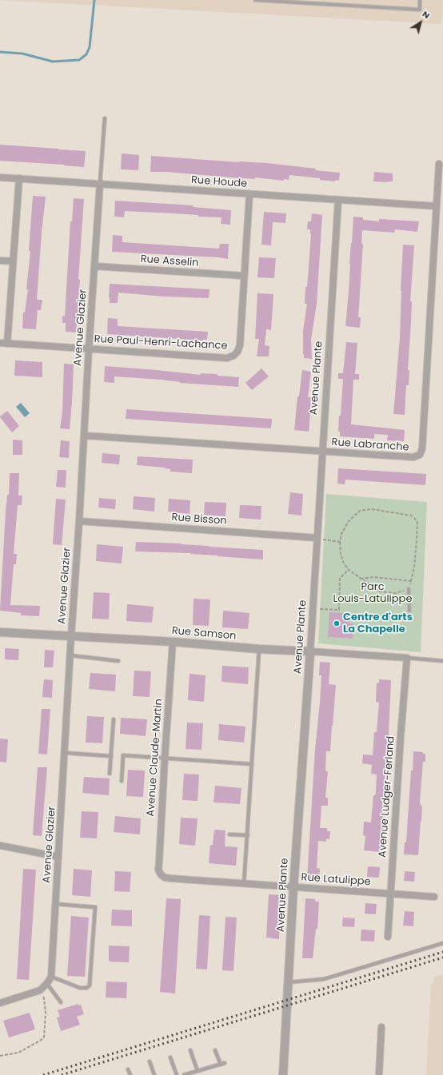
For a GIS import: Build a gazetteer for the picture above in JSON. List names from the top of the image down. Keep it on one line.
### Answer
{"streets":{"street":["Rue Houde","Rue Asselin","Avenue Glazier","Rue Paul-Henri-Lachance","Avenue Plante","Rue Labranche","Rue Bisson","Rue Samson","Avenue Claude-Martin","Avenue Ludger-Ferland","Rue Latulippe"]},"crossings":[["Rue Houde","Avenue Glazier"],["Rue Houde","Rue Paul-Henri-Lachance"],["Rue Houde","Avenue Plante"],["Rue Houde","Rue Labranche"],["Rue Asselin","Avenue Glazier"],["Rue Asselin","Rue Paul-Henri-Lachance"],["Avenue Glazier","Rue Paul-Henri-Lachance"],["Avenue Glazier","Rue Labranche"],["Avenue Glazier","Rue Bisson"],["Avenue Glazier","Rue Samson"],["Avenue Plante","Rue Labranche"],["Avenue Plante","Rue Bisson"],["Avenue Plante","Rue Samson"],["Avenue Plante","Rue Latulippe"],["Rue Samson","Avenue Claude-Martin"],["Rue Samson","Avenue Ludger-Ferland"],["Avenue Claude-Martin","Rue Latulippe"],["Avenue Ludger-Ferland","Rue Latulippe"]],"parks":["Parc Louis-Latulippe"],"places":["Centre d'arts La Chapelle"],"north":"top right"}
